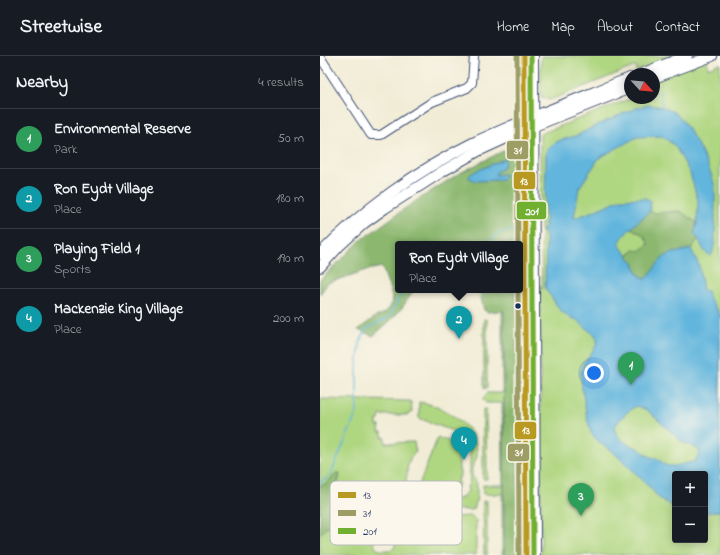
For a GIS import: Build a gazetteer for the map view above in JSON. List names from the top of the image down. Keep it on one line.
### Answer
{"lines":["transit line 13","transit line 31","transit line 201"],"legend":["13","31","201"],"north":"bottom right","page":{"header":"Streetwise","nav":["Home","Map","About","Contact"],"heading":["Nearby","4 results"],"list":[{"mark":"1","name":"Environmental Reserve","note":"Park","value":"50 m"},{"mark":"2","name":"Ron Eydt Village","note":"Place","value":"180 m"},{"mark":"3","name":"Playing Field 1","note":"Sports","value":"190 m"},{"mark":"4","name":"Mackenzie King Village","note":"Place","value":"200 m"}],"popup":["Ron Eydt Village","Place"],"pins":["2","1","4","3"],"map_buttons":["+","−"]}}
